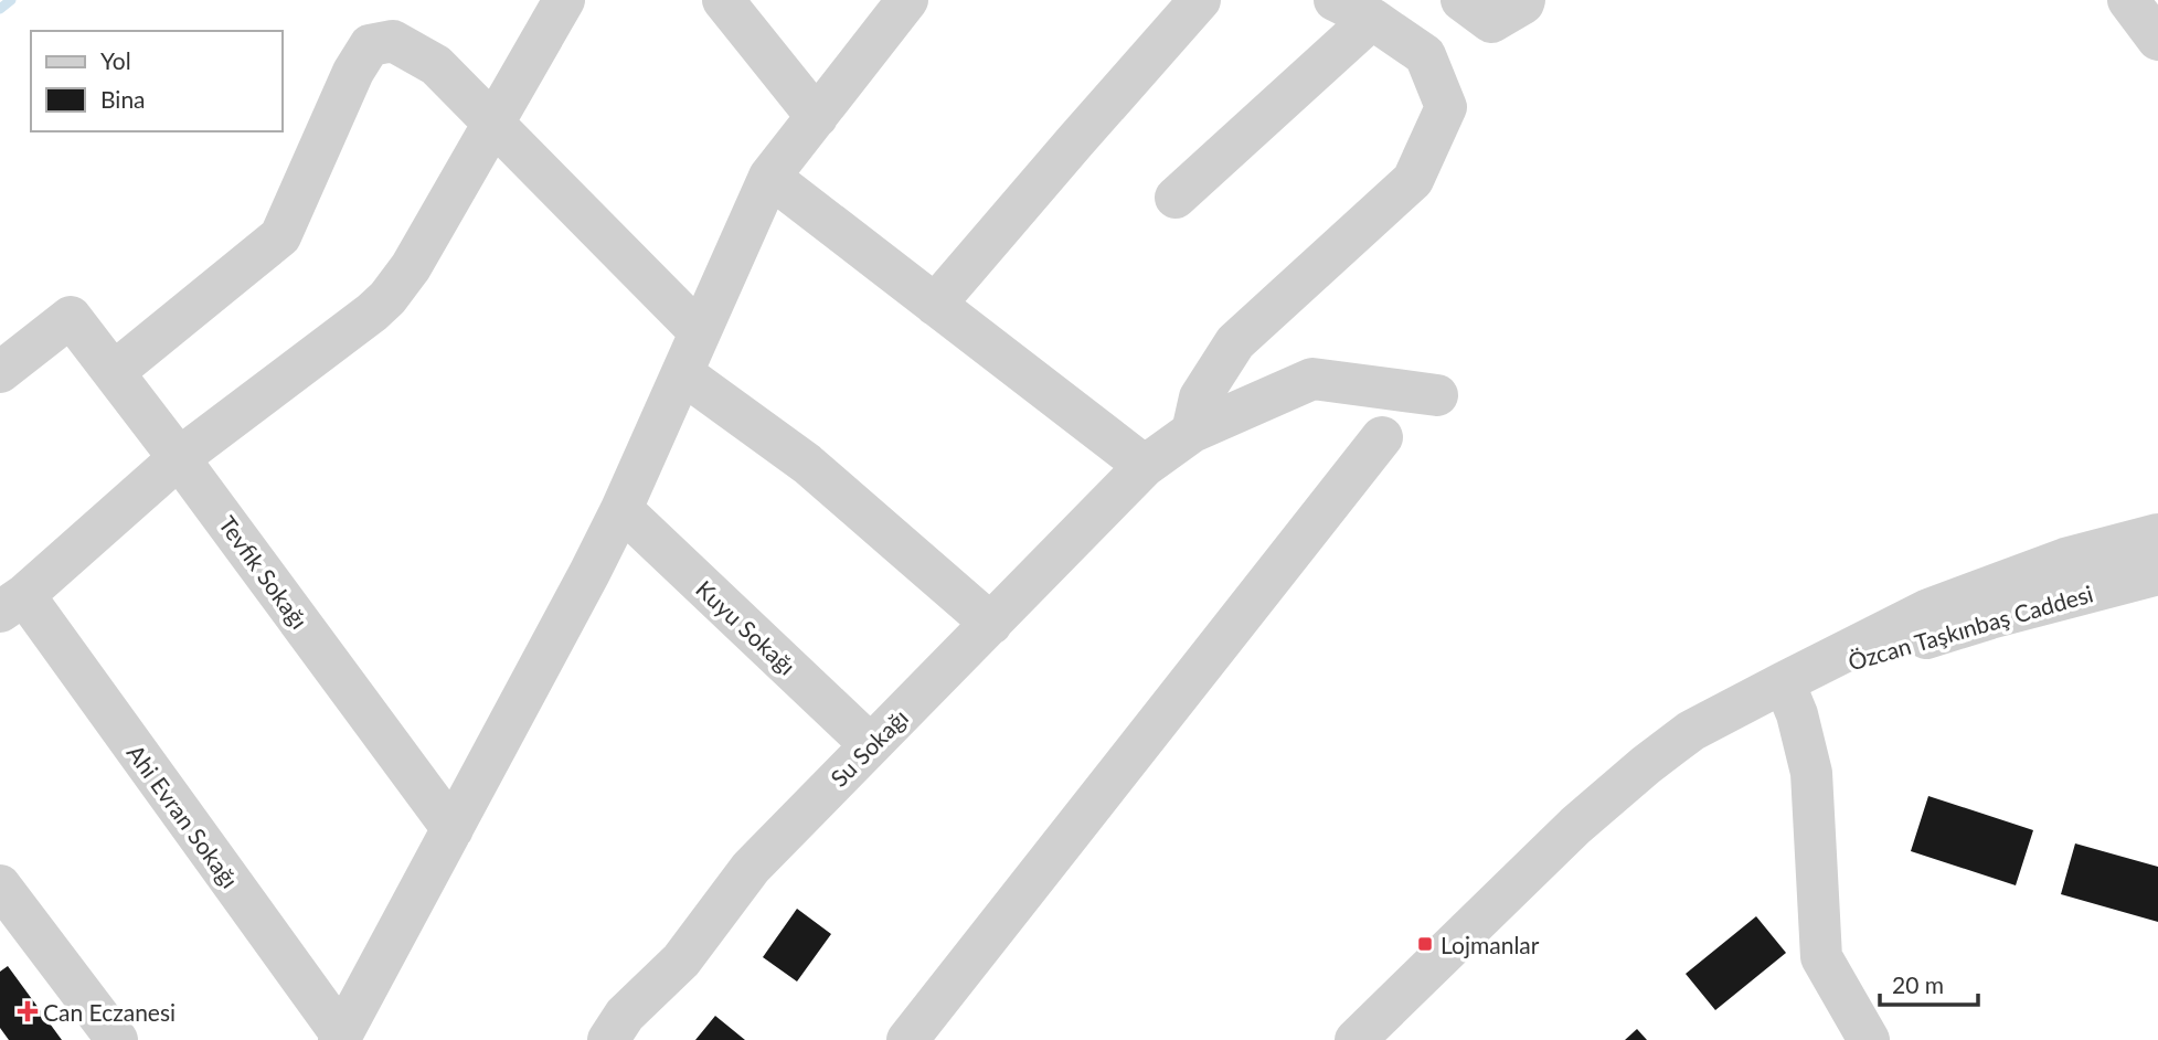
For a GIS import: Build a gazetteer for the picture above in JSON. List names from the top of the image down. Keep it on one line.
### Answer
{"streets":{"street":["Tevfik Sokağı","Kuyu Sokağı","Özcan Taşkınbaş Caddesi","Su Sokağı","Ahi Evran Sokağı"]},"crossings":[["Kuyu Sokağı","Su Sokağı"]],"places":{"transit":["Lojmanlar"],"health":["Can Eczanesi"]},"legend":["Yol","Bina"],"scale_bar":"20 m"}
